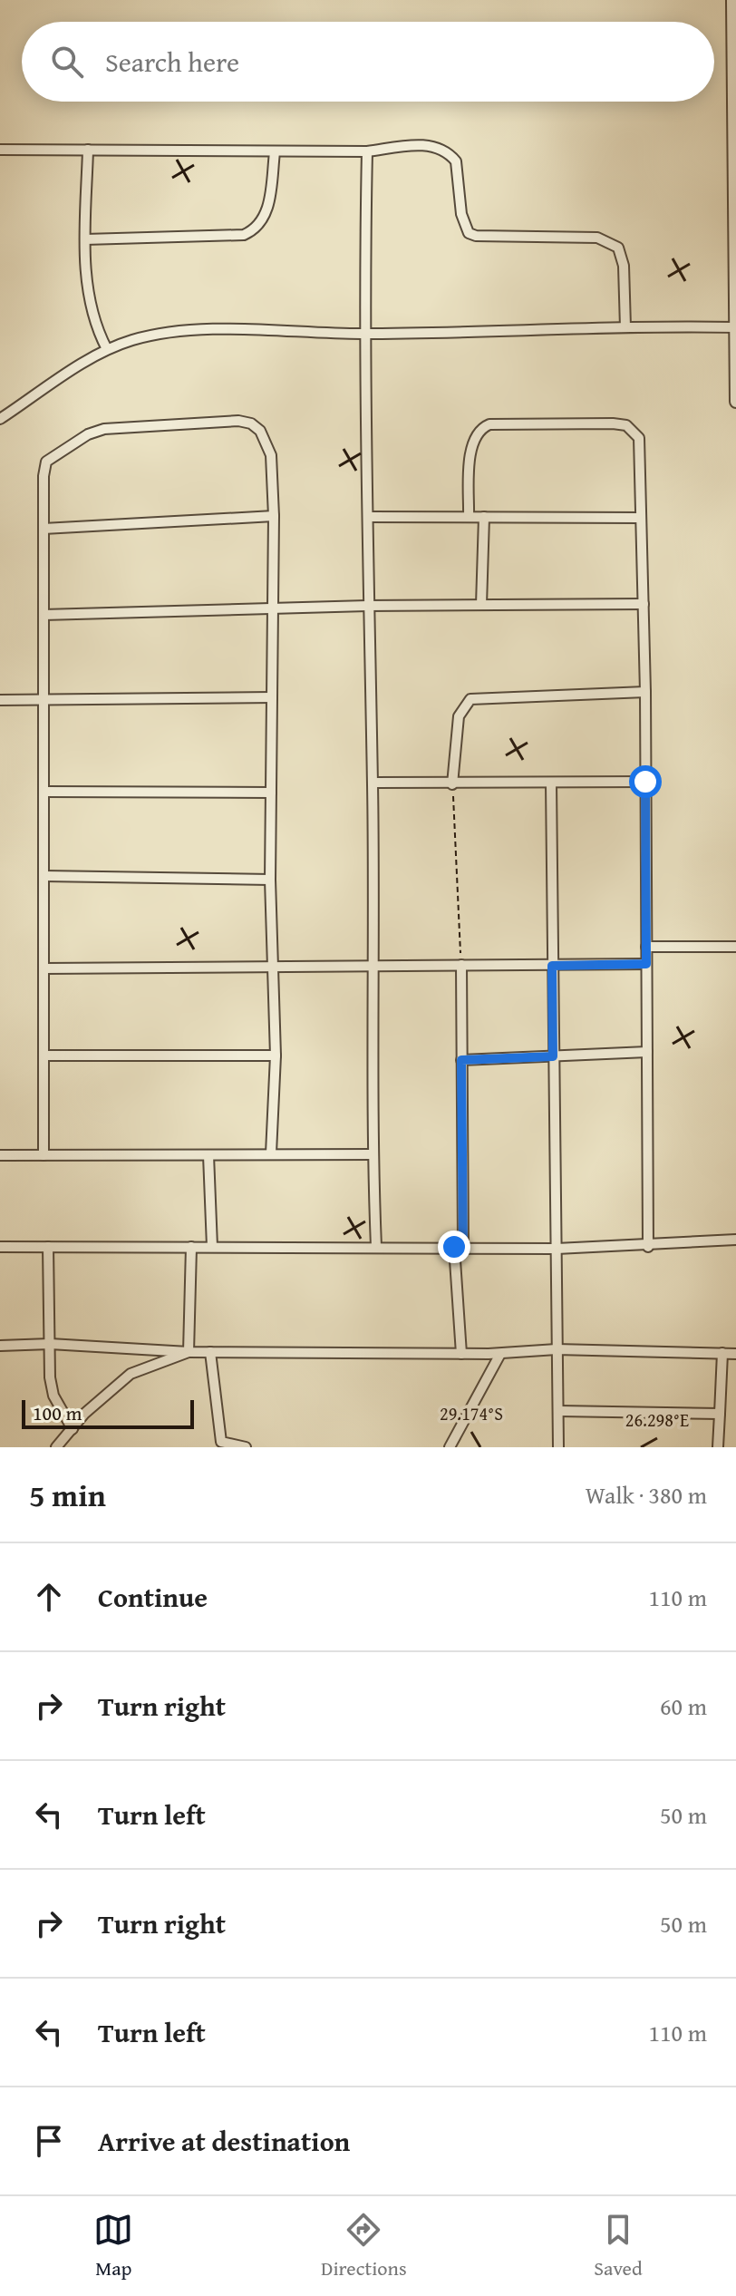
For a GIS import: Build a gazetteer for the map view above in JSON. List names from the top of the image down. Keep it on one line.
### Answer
{"scale_bar":"100 m","page":{"search":"Search here","scale":"100 m","heading":["5 min","Walk · 380 m"],"list":[["Continue","110 m"],["Turn right","60 m"],["Turn left","50 m"],["Turn right","50 m"],["Turn left","110 m"],"Arrive at destination"],"nav":["Map","Directions","Saved"]},"coordinates":["29.174°S","26.298°E"]}
